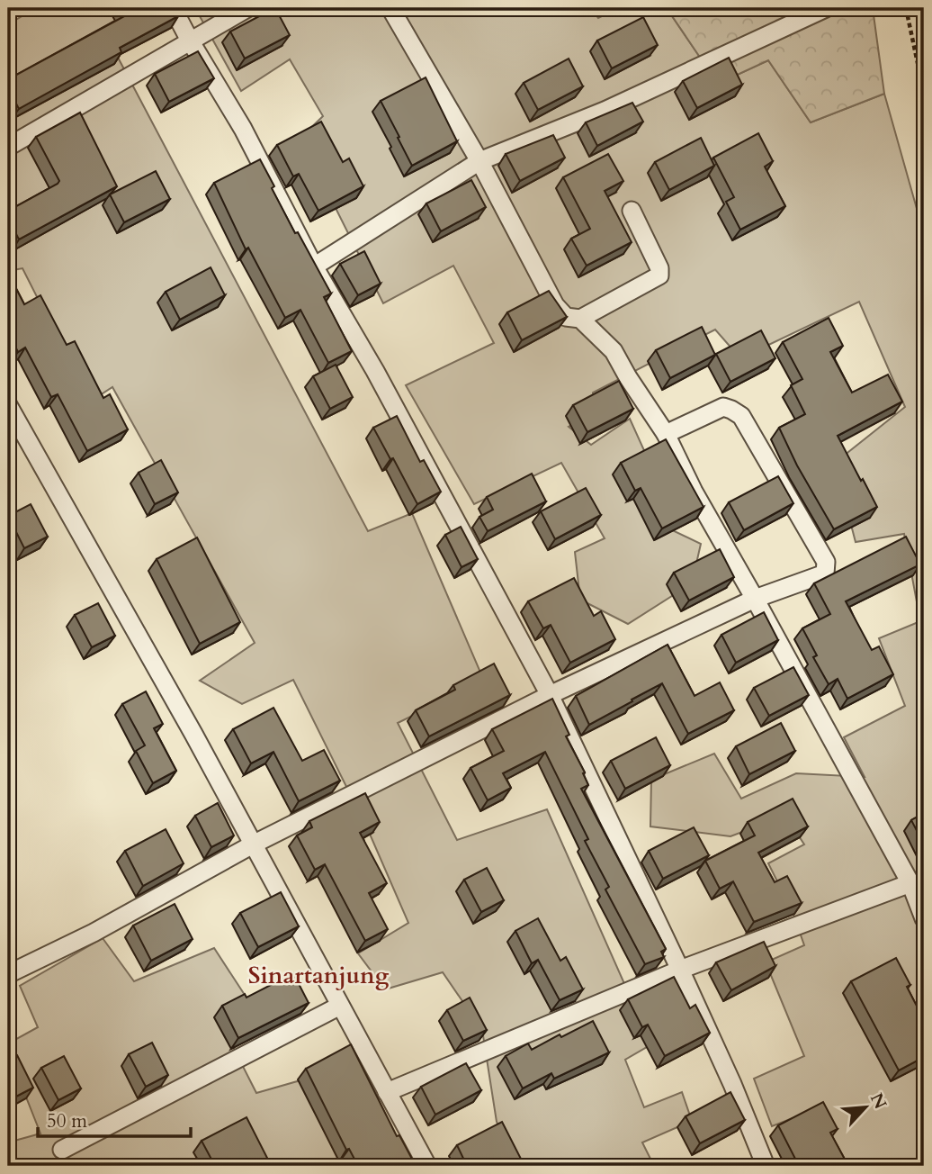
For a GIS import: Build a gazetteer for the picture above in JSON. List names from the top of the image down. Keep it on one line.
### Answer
{"districts":["Sinartanjung"],"scale_bar":"50 m","north":"top right"}
